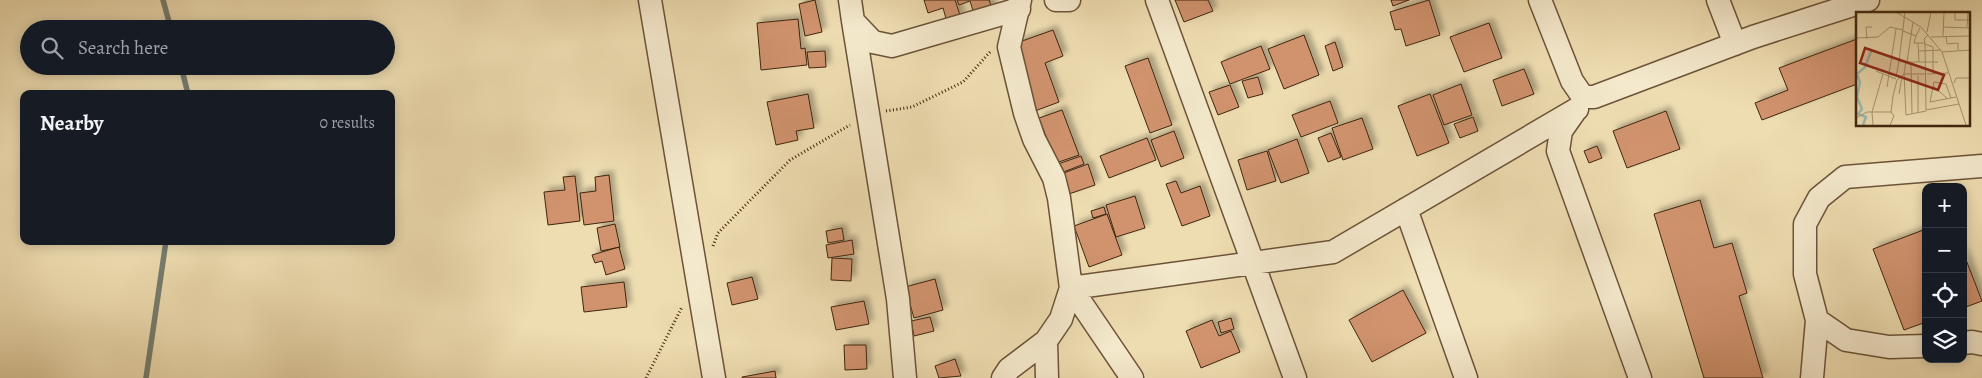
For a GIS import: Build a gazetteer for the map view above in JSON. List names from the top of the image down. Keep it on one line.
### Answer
{"page":{"search":"Search here","heading":["Nearby","0 results"],"map_buttons":["+","−"]}}
